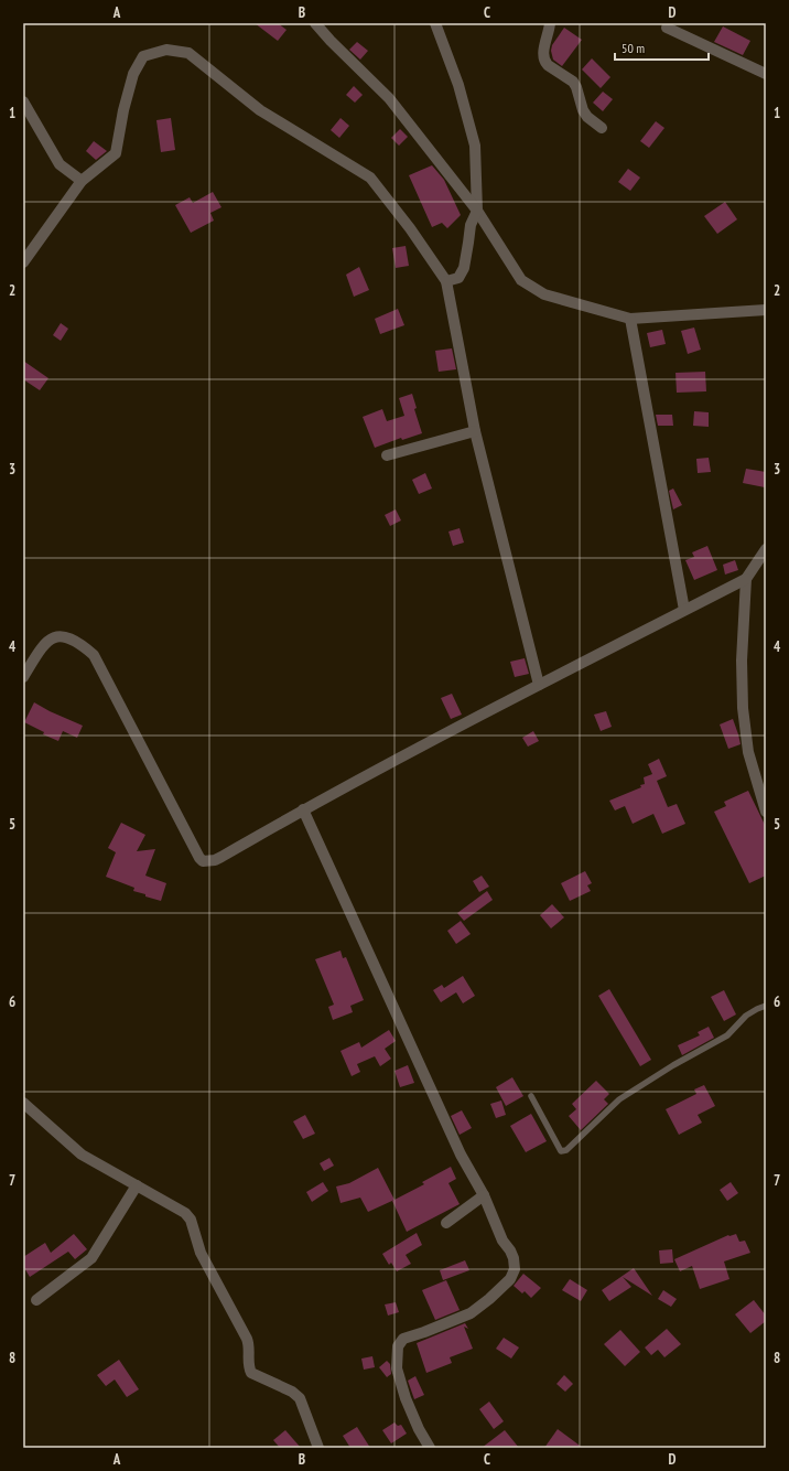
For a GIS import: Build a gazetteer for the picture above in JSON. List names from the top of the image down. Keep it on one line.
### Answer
{"scale_bar":"50 m","grid":{"columns":["A","B","C","D"],"rows":["1","2","3","4","5","6","7","8"]}}
